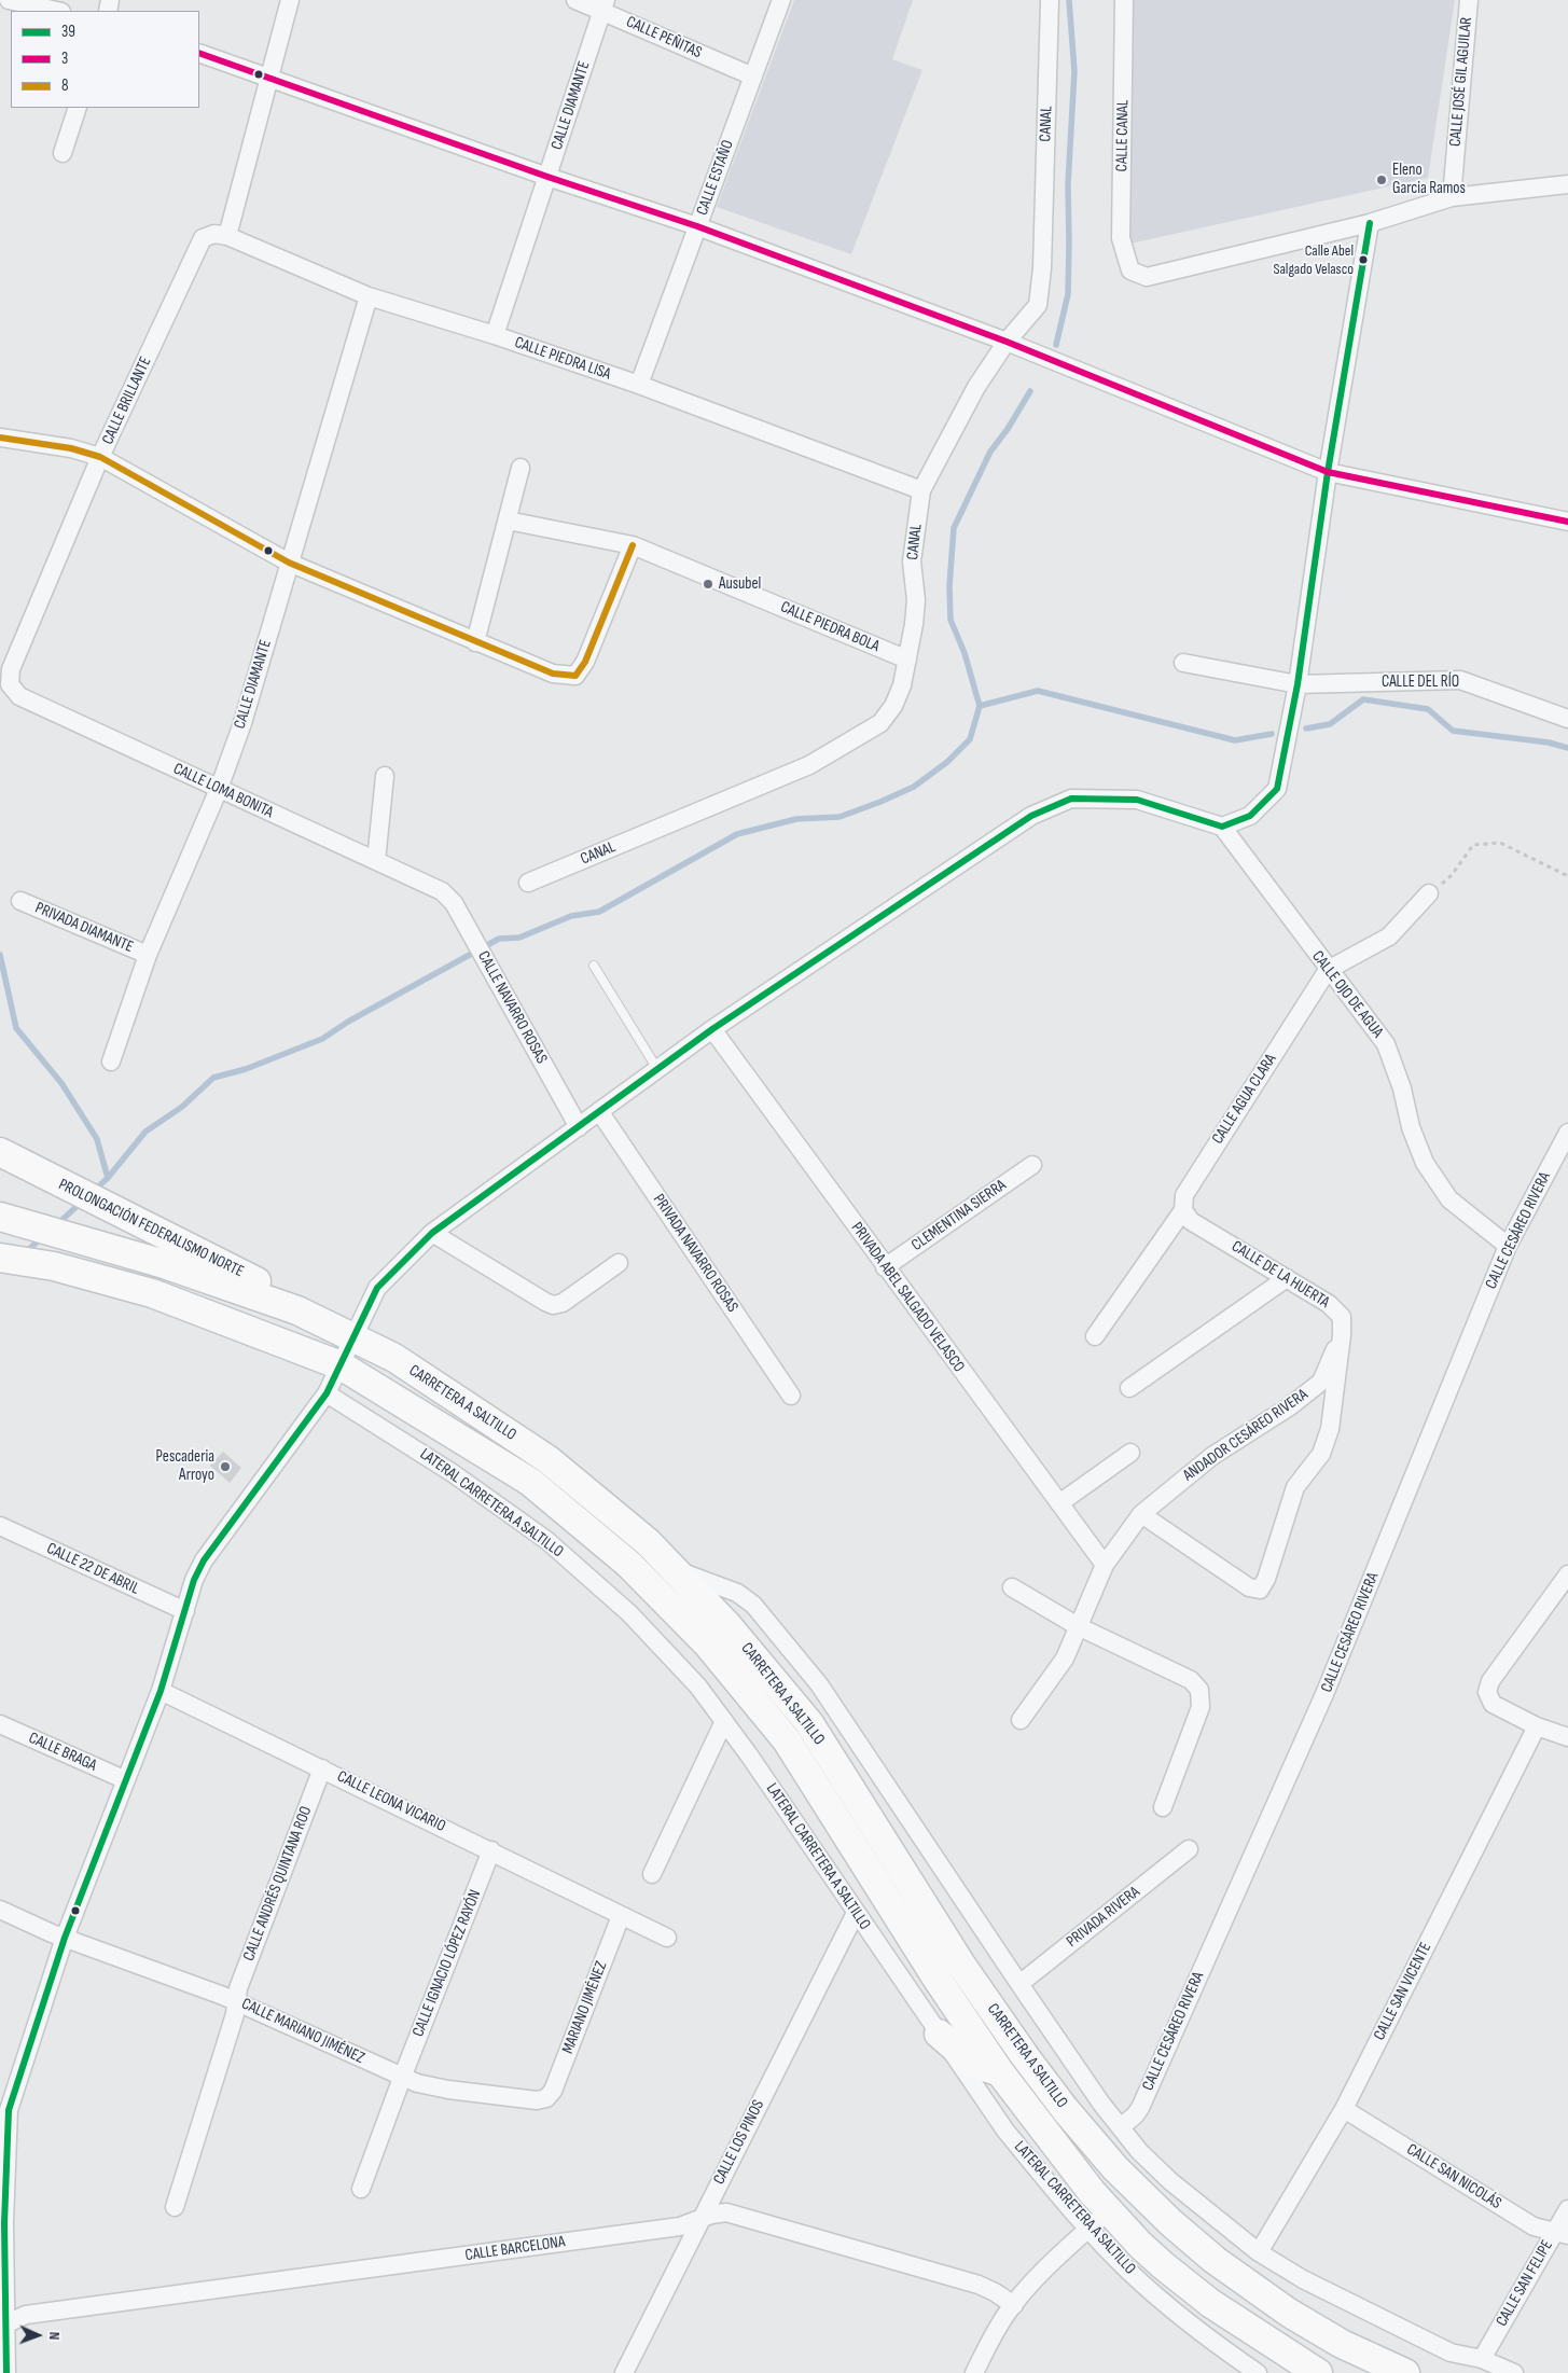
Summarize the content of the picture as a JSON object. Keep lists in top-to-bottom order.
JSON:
{
  "streets": {
    "main road": ["PROLONGACIÓN FEDERALISMO NORTE", "CARRETERA A SALTILLO"],
    "street": [
      "CALLE PEÑITAS",
      "CALLE JOSÉ GIL AGUILAR",
      "CALLE DIAMANTE",
      "CANAL",
      "CALLE CANAL",
      "CALLE ESTAÑO",
      "CALLE PIEDRA LISA",
      "CALLE BRILLANTE",
      "CALLE PIEDRA BOLA",
      "CALLE DEL RÍO",
      "CALLE LOMA BONITA",
      "PRIVADA DIAMANTE",
      "CALLE OJO DE AGUA",
      "CALLE NAVARRO ROSAS",
      "CALLE AGUA CLARA",
      "CLEMENTINA SIERRA",
      "CALLE CESÁREO RIVERA",
      "PRIVADA NAVARRO ROSAS",
      "CALLE DE LA HUERTA",
      "PRIVADA ABEL SALGADO VELASCO",
      "ANDADOR CESÁREO RIVERA",
      "LATERAL CARRETERA A SALTILLO",
      "CALLE 22 DE ABRIL",
      "CALLE BRAGA",
      "CALLE LEONA VICARIO",
      "CALLE ANDRÉS QUINTANA ROO",
      "PRIVADA RIVERA",
      "CALLE IGNACIO LÓPEZ RAYÓN",
      "CALLE SAN VICENTE",
      "MARIANO JIMÉNEZ",
      "CALLE MARIANO JIMÉNEZ",
      "CALLE LOS PINOS",
      "CALLE SAN NICOLÁS",
      "CALLE BARCELONA",
      "CALLE SAN FELIPE"
    ]
  },
  "crossings": [
    ["CALLE PEÑITAS", "CALLE DIAMANTE"],
    ["CALLE PEÑITAS", "CALLE ESTAÑO"],
    ["CALLE DIAMANTE", "CALLE PIEDRA LISA"],
    ["CALLE DIAMANTE", "CALLE LOMA BONITA"],
    ["CALLE DIAMANTE", "PRIVADA DIAMANTE"],
    ["CANAL", "CALLE PIEDRA LISA"],
    ["CANAL", "CALLE PIEDRA BOLA"],
    ["CALLE ESTAÑO", "CALLE PIEDRA LISA"],
    ["CALLE PIEDRA LISA", "CALLE BRILLANTE"],
    ["CALLE BRILLANTE", "CALLE LOMA BONITA"],
    ["CALLE LOMA BONITA", "CALLE NAVARRO ROSAS"],
    ["CALLE OJO DE AGUA", "CALLE AGUA CLARA"],
    ["CALLE OJO DE AGUA", "CALLE CESÁREO RIVERA"],
    ["CALLE AGUA CLARA", "CALLE DE LA HUERTA"],
    ["CLEMENTINA SIERRA", "PRIVADA ABEL SALGADO VELASCO"],
    ["PROLONGACIÓN FEDERALISMO NORTE", "CARRETERA A SALTILLO"],
    ["CALLE DE LA HUERTA", "ANDADOR CESÁREO RIVERA"],
    ["PRIVADA ABEL SALGADO VELASCO", "ANDADOR CESÁREO RIVERA"],
    ["LATERAL CARRETERA A SALTILLO", "CALLE LOS PINOS"],
    ["CALLE LEONA VICARIO", "CALLE ANDRÉS QUINTANA ROO"],
    ["CALLE LEONA VICARIO", "CALLE IGNACIO LÓPEZ RAYÓN"],
    ["CALLE LEONA VICARIO", "MARIANO JIMÉNEZ"],
    ["CALLE ANDRÉS QUINTANA ROO", "CALLE MARIANO JIMÉNEZ"],
    ["CALLE IGNACIO LÓPEZ RAYÓN", "CALLE MARIANO JIMÉNEZ"],
    ["CALLE SAN VICENTE", "CALLE SAN NICOLÁS"],
    ["MARIANO JIMÉNEZ", "CALLE MARIANO JIMÉNEZ"],
    ["CALLE LOS PINOS", "CALLE BARCELONA"],
    ["CALLE SAN NICOLÁS", "CALLE SAN FELIPE"]
  ],
  "places": [
    "Eleno Garcia Ramos",
    "Calle Abel Salgado Velasco",
    "Ausubel",
    "Pescaderia Arroyo"
  ],
  "lines": ["transit line 3", "transit line 39", "transit line 8"],
  "legend": ["39", "3", "8"],
  "north": "right"
}
